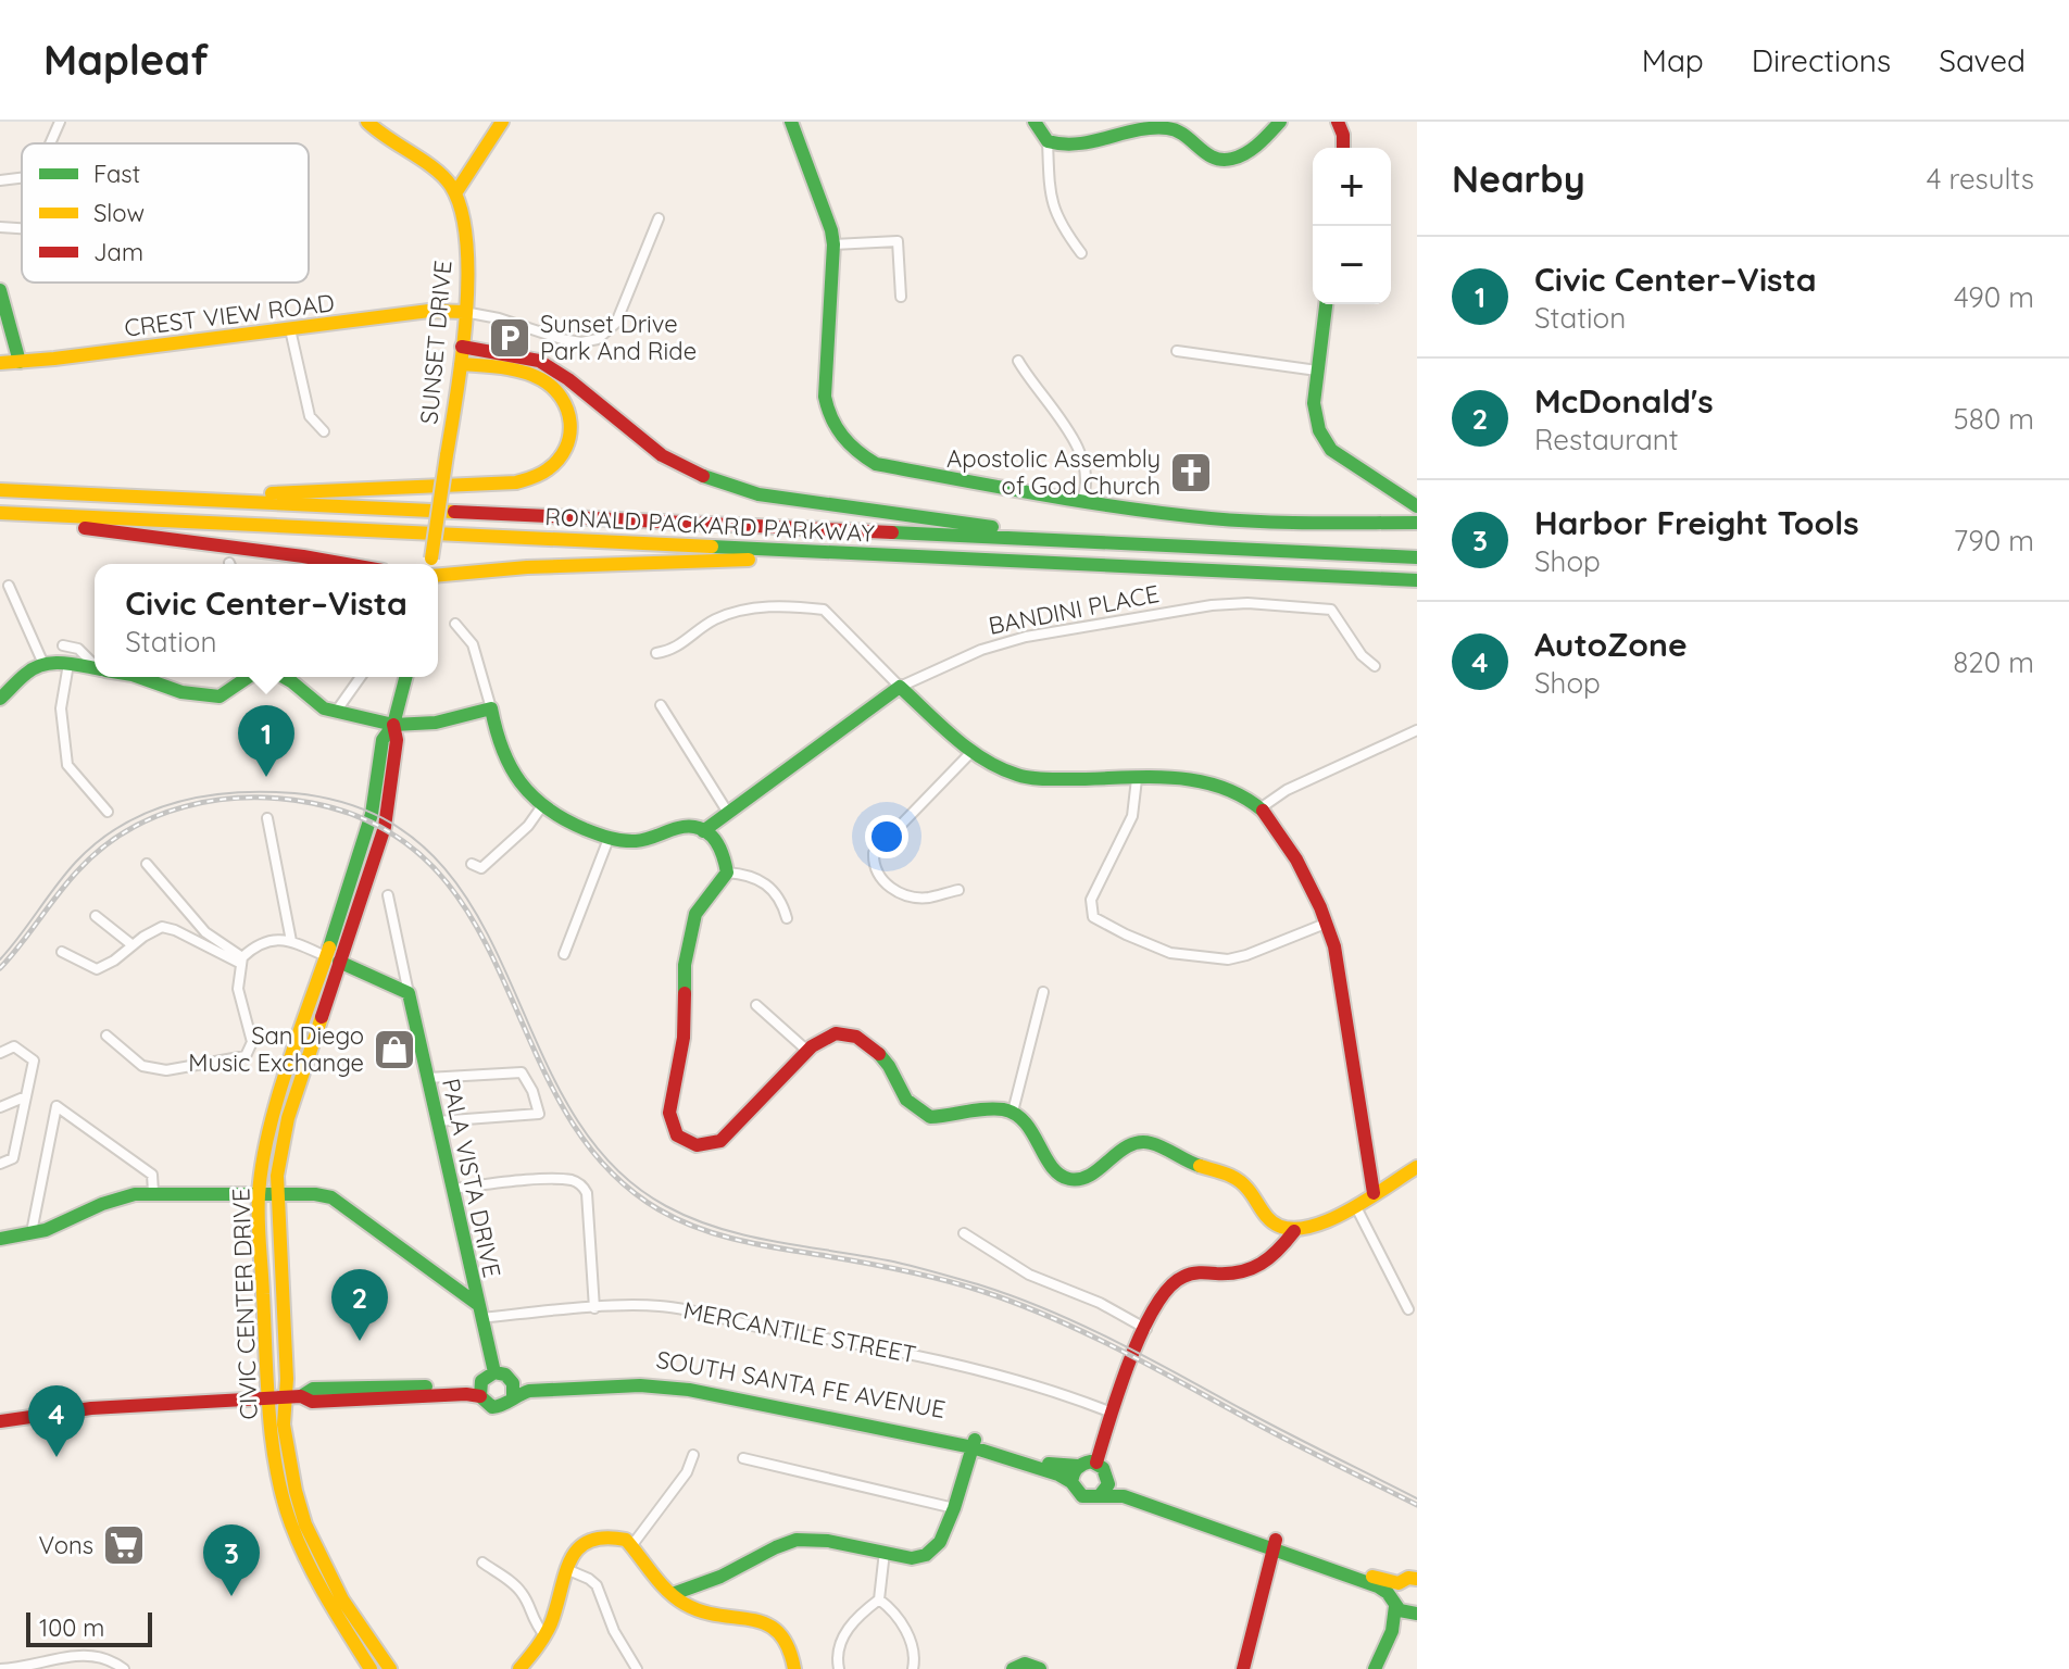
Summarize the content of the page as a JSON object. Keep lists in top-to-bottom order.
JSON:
{
  "streets": {
    "main road": [
      "CREST VIEW ROAD",
      "SUNSET DRIVE",
      "RONALD PACKARD PARKWAY",
      "BANDINI PLACE",
      "PALA VISTA DRIVE",
      "CIVIC CENTER DRIVE",
      "SOUTH SANTA FE AVENUE"
    ],
    "street": ["MERCANTILE STREET"]
  },
  "crossings": [
    ["CREST VIEW ROAD", "SUNSET DRIVE"],
    ["PALA VISTA DRIVE", "MERCANTILE STREET"],
    ["PALA VISTA DRIVE", "SOUTH SANTA FE AVENUE"],
    ["CIVIC CENTER DRIVE", "SOUTH SANTA FE AVENUE"]
  ],
  "places": {
    "parking": ["Sunset Drive Park And Ride"],
    "church": ["Apostolic Assembly of God Church"],
    "shop": ["San Diego Music Exchange"],
    "supermarket": ["Vons"]
  },
  "legend": ["Fast", "Slow", "Jam"],
  "scale_bar": "100 m",
  "page": {
    "header": "Mapleaf",
    "nav": ["Map", "Directions", "Saved"],
    "heading": ["Nearby", "4 results"],
    "map_buttons": ["+", "−"],
    "list": [
      {
        "mark": "1",
        "name": "Civic Center–Vista",
        "note": "Station",
        "value": "490 m"
      },
      {
        "mark": "2",
        "name": "McDonald's",
        "note": "Restaurant",
        "value": "580 m"
      },
      {
        "mark": "3",
        "name": "Harbor Freight Tools",
        "note": "Shop",
        "value": "790 m"
      },
      {
        "mark": "4",
        "name": "AutoZone",
        "note": "Shop",
        "value": "820 m"
      }
    ],
    "popup": ["Civic Center–Vista", "Station"],
    "pins": [
      "1",
      "2",
      "4",
      "3"
    ],
    "scale": "100 m"
  }
}
